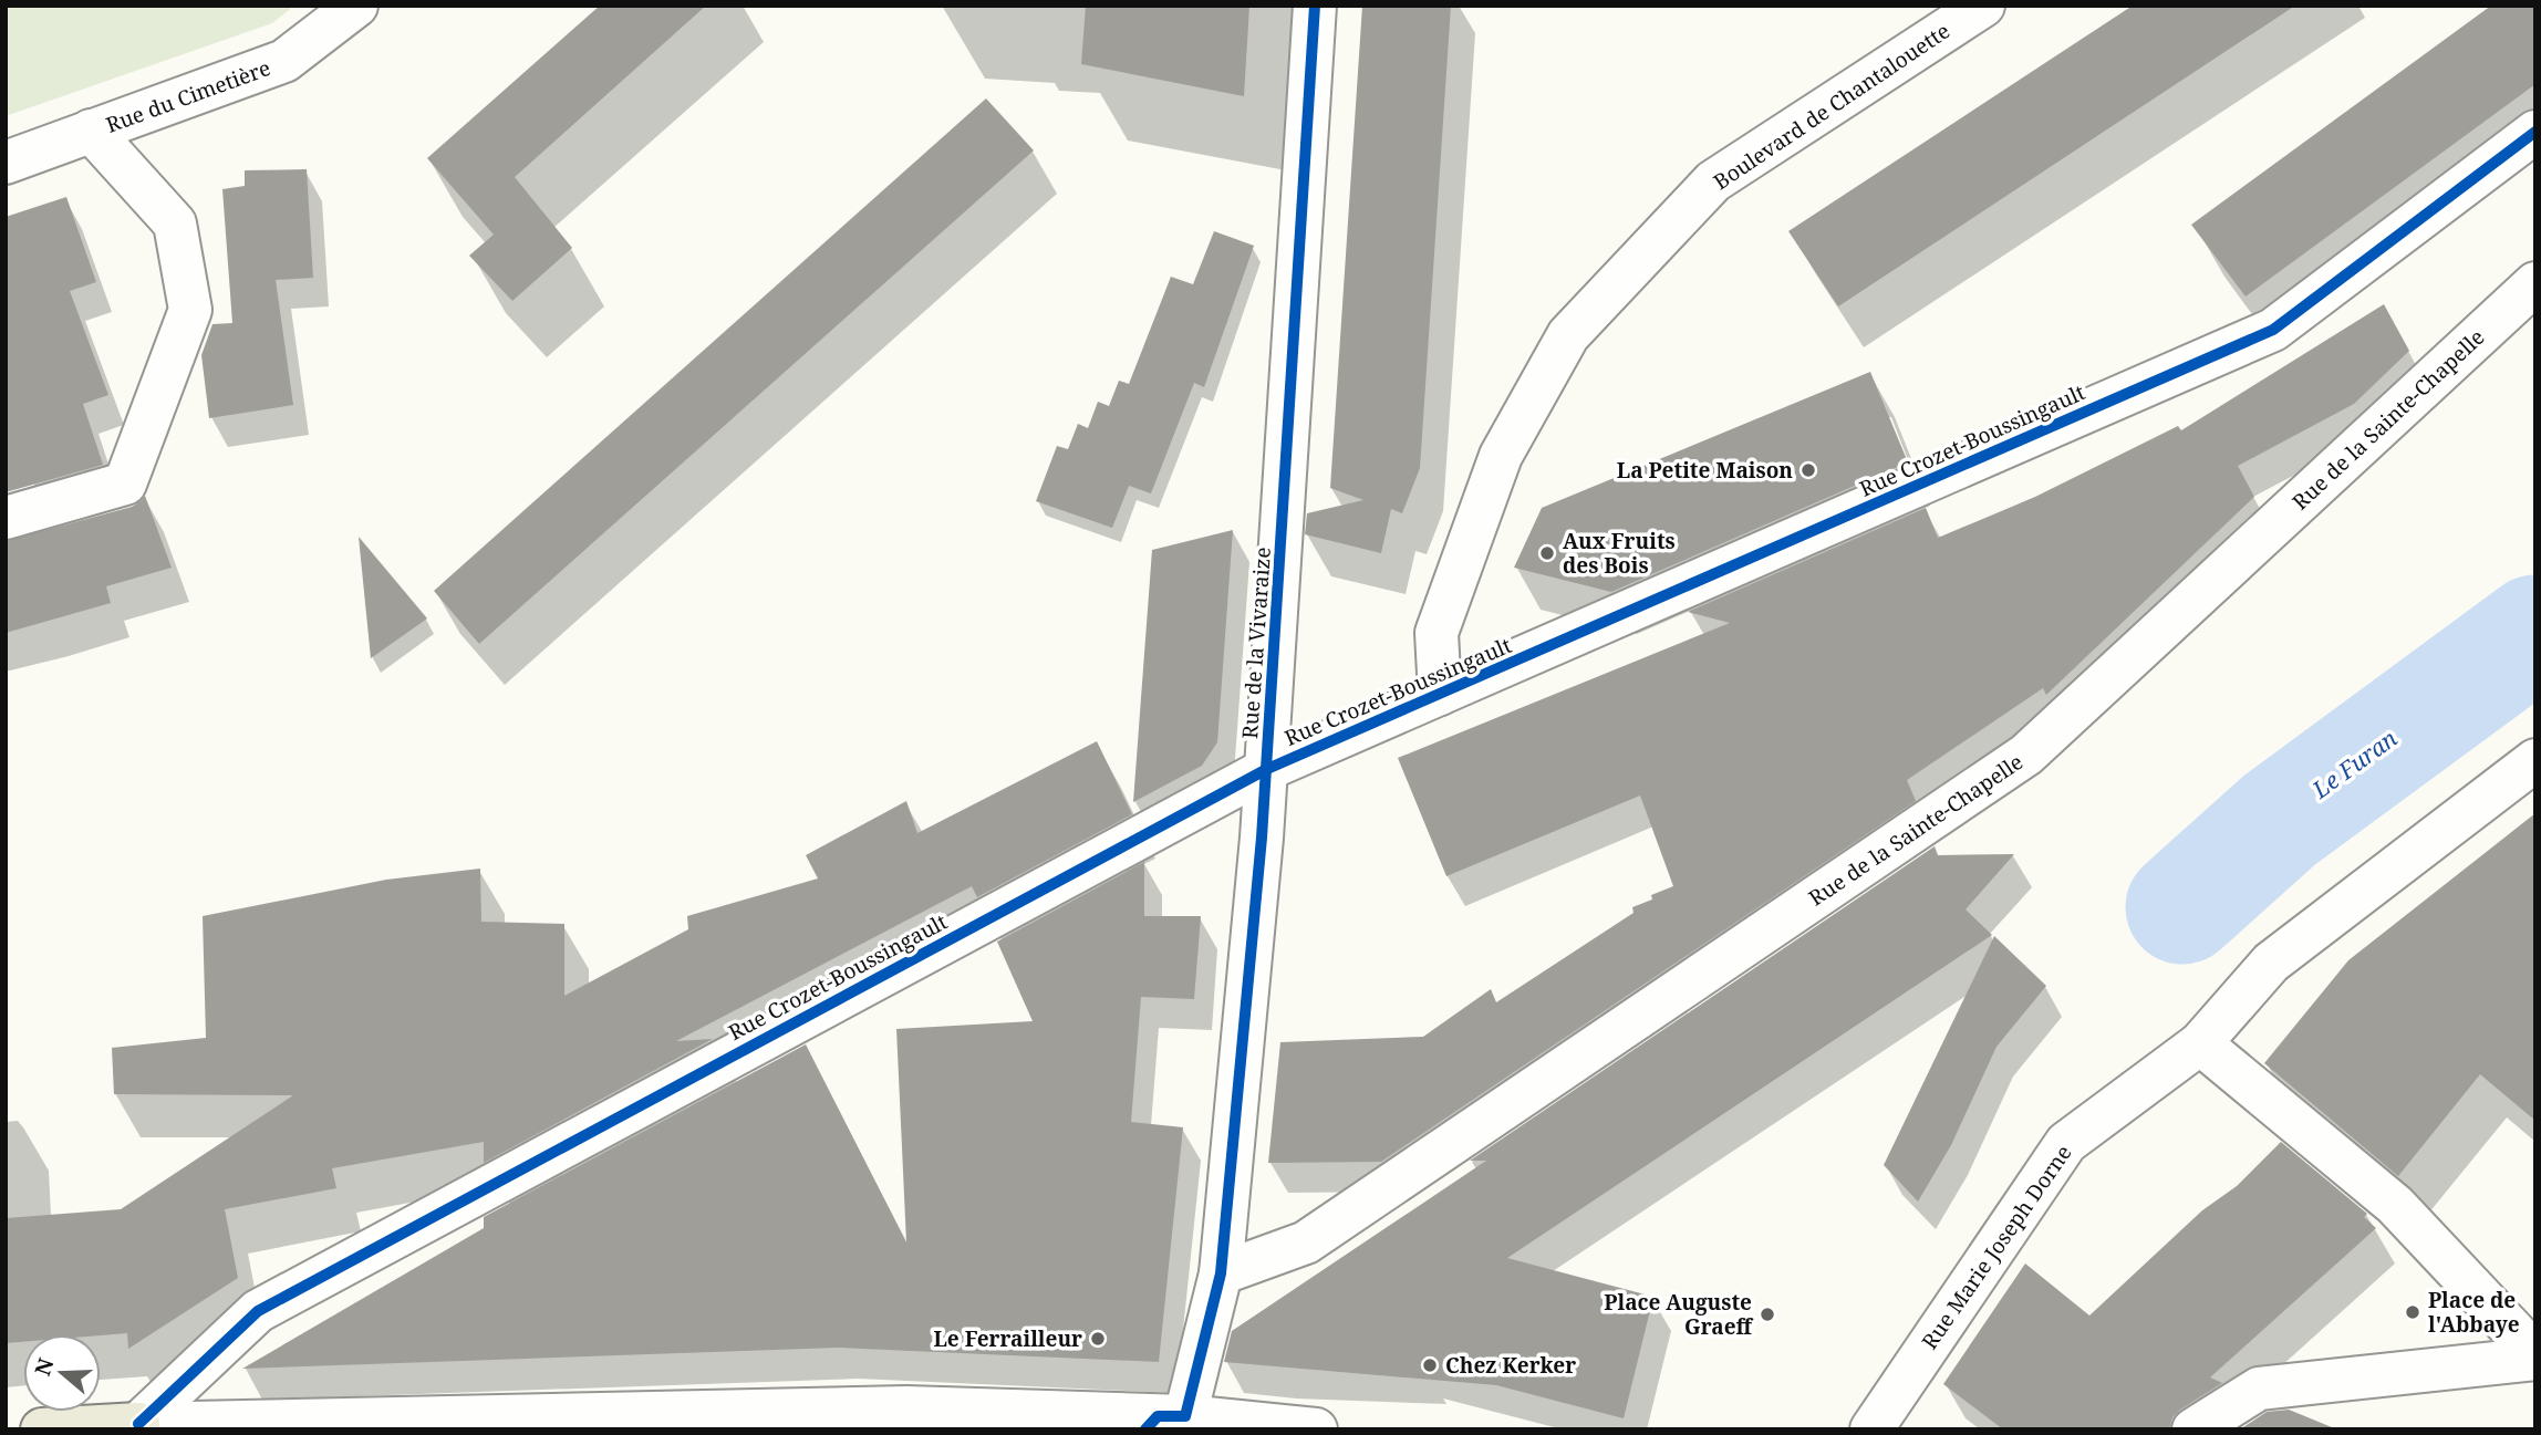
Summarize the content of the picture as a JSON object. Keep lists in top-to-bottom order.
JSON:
{
  "streets": {
    "street": [
      "Rue du Cimetière",
      "Boulevard de Chantalouette",
      "Rue de la Sainte-Chapelle",
      "Rue Crozet-Boussingault",
      "Rue de la Vivaraize",
      "Rue Marie Joseph Dorne"
    ]
  },
  "crossings": [
    ["Boulevard de Chantalouette", "Rue Crozet-Boussingault"],
    ["Rue de la Sainte-Chapelle", "Rue de la Vivaraize"],
    ["Rue Crozet-Boussingault", "Rue de la Vivaraize"]
  ],
  "water": ["Le Furan"],
  "places": [
    "La Petite Maison",
    "Aux Fruits des Bois",
    "Place de l'Abbaye",
    "Place Auguste Graeff",
    "Le Ferrailleur",
    "Chez Kerker"
  ],
  "north": "left"
}
